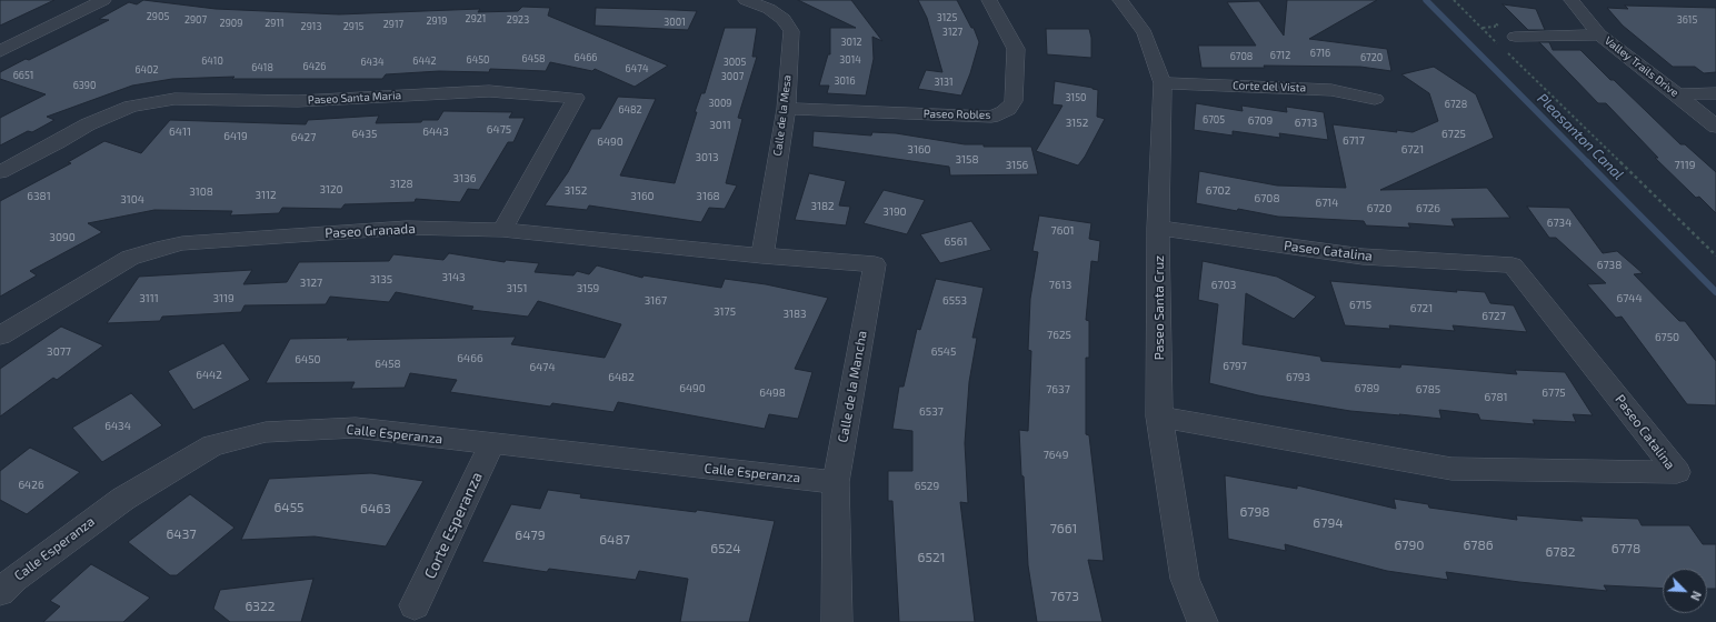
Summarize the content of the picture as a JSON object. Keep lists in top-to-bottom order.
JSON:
{
  "streets": {
    "street": [
      "Valley Trails Drive",
      "Corte del Vista",
      "Paseo Santa Maria",
      "Paseo Robles",
      "Calle de la Mesa",
      "Paseo Granada",
      "Paseo Catalina",
      "Paseo Santa Cruz",
      "Calle de la Mancha",
      "Calle Esperanza",
      "Corte Esperanza"
    ]
  },
  "crossings": [
    ["Corte del Vista", "Paseo Santa Cruz"],
    ["Paseo Santa Maria", "Paseo Granada"],
    ["Paseo Robles", "Calle de la Mesa"],
    ["Calle de la Mesa", "Paseo Granada"],
    ["Calle de la Mesa", "Calle de la Mancha"],
    ["Paseo Granada", "Calle de la Mancha"],
    ["Paseo Catalina", "Paseo Santa Cruz"],
    ["Calle de la Mancha", "Calle Esperanza"],
    ["Calle Esperanza", "Corte Esperanza"]
  ],
  "water": ["Pleasanton Canal"],
  "house_numbers": [
    "2905",
    "3125",
    "2921",
    "2907",
    "2923",
    "3615",
    "2919",
    "3001",
    "2909",
    "2911",
    "2917",
    "2913",
    "2915",
    "3127",
    "3012",
    "6716",
    "6712",
    "6708",
    "6466",
    "6720",
    "6458",
    "6450",
    "3014",
    "6410",
    "6442",
    "6434",
    "3005",
    "6426",
    "6418",
    "6474",
    "6402",
    "6651",
    "3007",
    "3016",
    "3131",
    "6390",
    "3150",
    "3009",
    "6728",
    "6482",
    "6705",
    "6709",
    "3152",
    "6713",
    "3011",
    "6475",
    "6411",
    "6443",
    "6435",
    "6725",
    "6419",
    "6427",
    "6717",
    "6490",
    "3160",
    "6721",
    "3013",
    "3158",
    "3156",
    "7119",
    "3136",
    "3128",
    "3120",
    "3152",
    "6702",
    "3108",
    "3112",
    "6381",
    "3160",
    "3168",
    "6708",
    "3104",
    "6714",
    "3182",
    "6720",
    "6726",
    "3190",
    "6734",
    "7601",
    "3090",
    "6561",
    "6738",
    "3143",
    "3135",
    "3127",
    "7613",
    "6703",
    "3151",
    "3159",
    "3111",
    "3119",
    "6744",
    "3167",
    "6553",
    "6715",
    "6721",
    "3175",
    "3183",
    "6727",
    "7625",
    "6750",
    "3077",
    "6545",
    "6466",
    "6450",
    "6458",
    "6797",
    "6474",
    "6442",
    "6482",
    "6793",
    "6490",
    "6789",
    "7637",
    "6785",
    "6498",
    "6775",
    "6781",
    "6537",
    "6434",
    "7649",
    "6426",
    "6529",
    "6455",
    "6463",
    "6798",
    "6794",
    "7661",
    "6437",
    "6479",
    "6487",
    "6790",
    "6786",
    "6524",
    "6778",
    "6782",
    "6521",
    "7673",
    "6322"
  ],
  "north": "bottom right"
}
